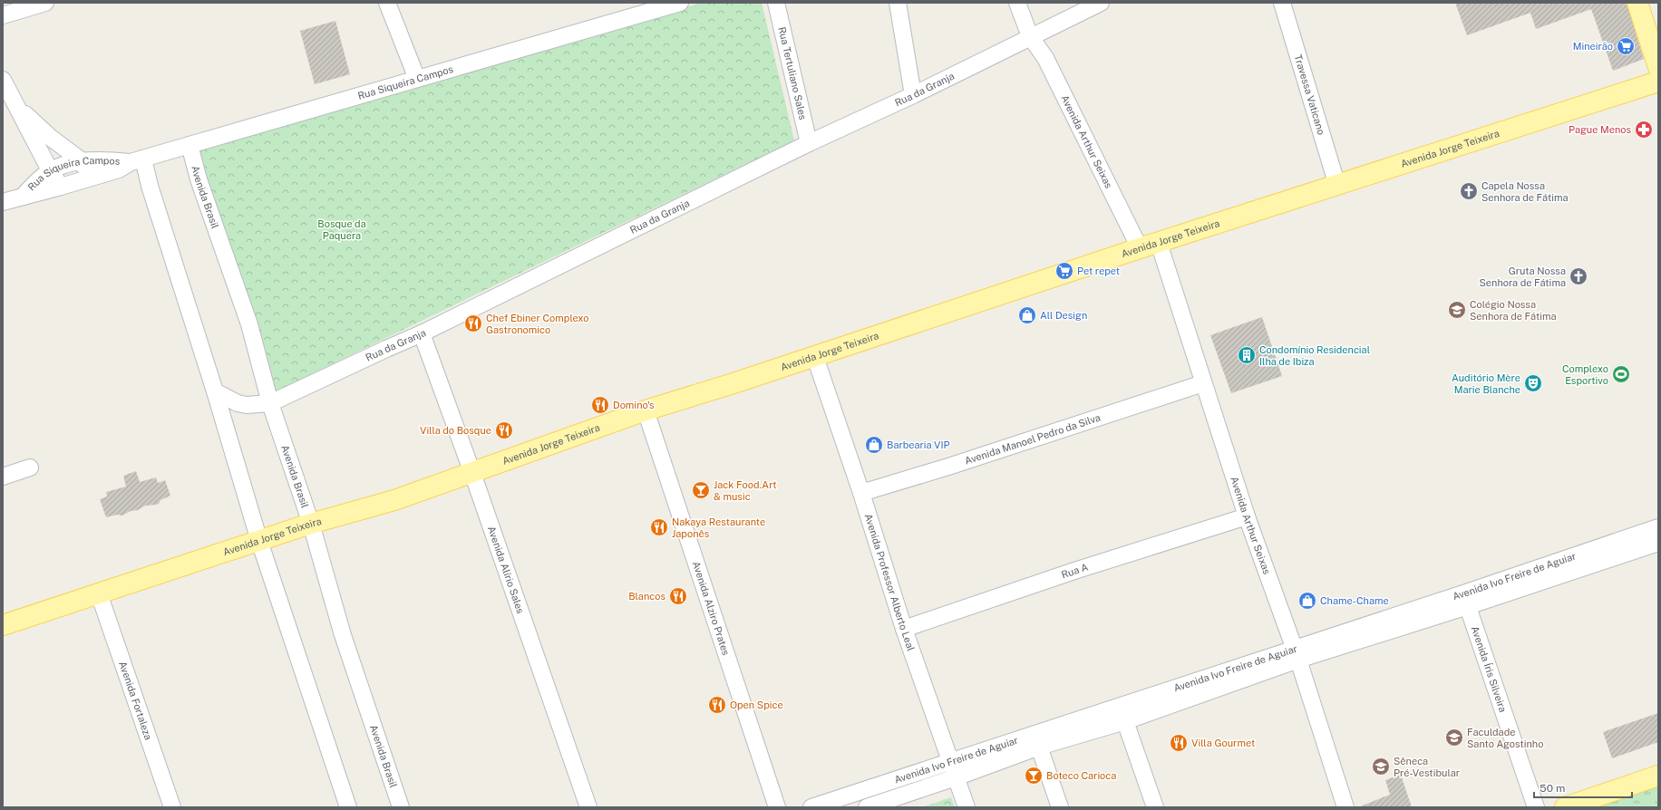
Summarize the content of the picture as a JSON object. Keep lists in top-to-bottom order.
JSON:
{
  "streets": {
    "main road": ["Avenida Jorge Teixeira"],
    "street": [
      "Rua Tertuliano Sales",
      "Rua Siqueira Campos",
      "Rua da Granja",
      "Travessa Vaticano",
      "Avenida Arthur Seixas",
      "Avenida Brasil",
      "Avenida Manoel Pedro da Silva",
      "Avenida Alírio Sales",
      "Rua A",
      "Avenida Ivo Freire de Aguiar",
      "Avenida Professor Alberto Leal",
      "Avenida Alziro Prates",
      "Avenida Íris Silveira",
      "Avenida Fortaleza"
    ]
  },
  "crossings": [
    ["Rua Tertuliano Sales", "Rua da Granja"],
    ["Rua Siqueira Campos", "Avenida Brasil"],
    ["Rua da Granja", "Avenida Arthur Seixas"],
    ["Rua da Granja", "Avenida Brasil"],
    ["Rua da Granja", "Avenida Alírio Sales"],
    ["Travessa Vaticano", "Avenida Jorge Teixeira"],
    ["Avenida Arthur Seixas", "Avenida Jorge Teixeira"],
    ["Avenida Arthur Seixas", "Avenida Manoel Pedro da Silva"],
    ["Avenida Arthur Seixas", "Rua A"],
    ["Avenida Arthur Seixas", "Avenida Ivo Freire de Aguiar"],
    ["Avenida Jorge Teixeira", "Avenida Brasil"],
    ["Avenida Jorge Teixeira", "Avenida Alírio Sales"],
    ["Avenida Jorge Teixeira", "Avenida Professor Alberto Leal"],
    ["Avenida Jorge Teixeira", "Avenida Alziro Prates"],
    ["Avenida Jorge Teixeira", "Avenida Fortaleza"],
    ["Avenida Manoel Pedro da Silva", "Avenida Professor Alberto Leal"],
    ["Rua A", "Avenida Professor Alberto Leal"],
    ["Avenida Ivo Freire de Aguiar", "Avenida Professor Alberto Leal"],
    ["Avenida Ivo Freire de Aguiar", "Avenida Íris Silveira"]
  ],
  "parks": ["Bosque da Paquera"],
  "places": {
    "supermarket": ["Mineirão", "Pet repet"],
    "pharmacy": ["Pague Menos"],
    "church": ["Capela Nossa Senhora de Fátima", "Gruta Nossa Senhora de Fátima"],
    "school or university": ["Colégio Nossa Senhora de Fátima", "Faculdade Santo Agostinho", "Sêneca Pré-Vestibular"],
    "shop": ["All Design", "Barbearia VIP", "Chame-Chame"],
    "restaurant": [
      "Chef Ebiner Complexo Gastronomico",
      "Domino's",
      "Villa do Bosque",
      "Nakaya Restaurante Japonês",
      "Blancos",
      "Open Spice",
      "Villa Gourmet"
    ],
    "building": ["Condomínio Residencial Ilha de Ibiza"],
    "sports": ["Complexo Esportivo"],
    "theatre": ["Auditório Mère Marie Blanche"],
    "bar": ["Jack Food.Art & music", "Boteco Carioca"]
  },
  "scale_bar": "50 m"
}
